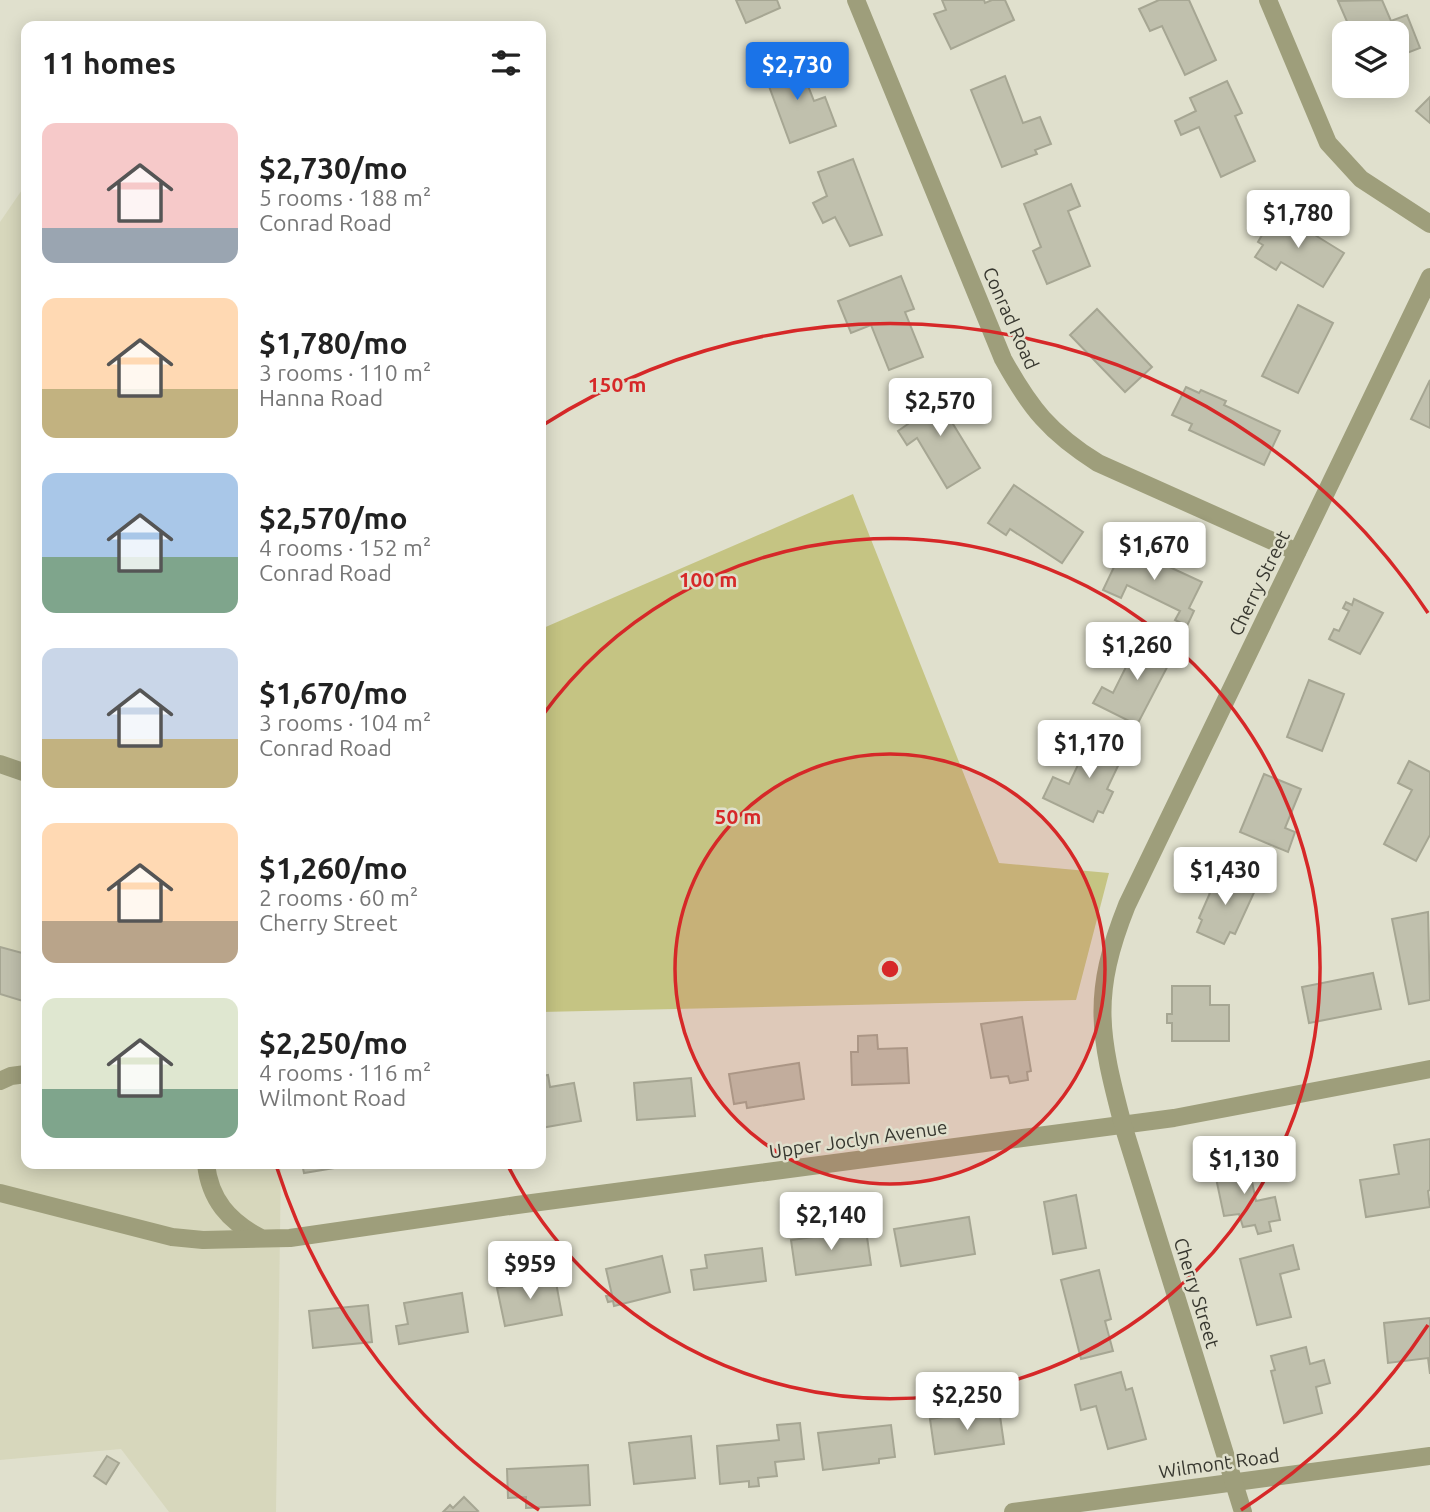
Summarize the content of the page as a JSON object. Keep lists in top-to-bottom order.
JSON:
{
  "streets": {
    "street": [
      "Conrad Road",
      "Cherry Street",
      "Upper Joclyn Avenue",
      "Wilmont Road"
    ]
  },
  "crossings": [
    ["Conrad Road", "Cherry Street"],
    ["Cherry Street", "Upper Joclyn Avenue"],
    ["Cherry Street", "Wilmont Road"]
  ],
  "page": {
    "heading": "11 homes",
    "price": [
      "$2,730",
      "$1,780",
      "$2,570",
      "$1,670",
      "$1,260",
      "$1,170",
      "$1,430",
      "$1,130",
      "$2,140",
      "$959",
      "$2,250"
    ],
    "list": [
      {
        "name": "$2,730/mo",
        "note": "5 rooms · 188 m² · Conrad Road"
      },
      {
        "name": "$1,780/mo",
        "note": "3 rooms · 110 m² · Hanna Road"
      },
      {
        "name": "$2,570/mo",
        "note": "4 rooms · 152 m² · Conrad Road"
      },
      {
        "name": "$1,670/mo",
        "note": "3 rooms · 104 m² · Conrad Road"
      },
      {
        "name": "$1,260/mo",
        "note": "2 rooms · 60 m² · Cherry Street"
      },
      {
        "name": "$2,250/mo",
        "note": "4 rooms · 116 m² · Wilmont Road"
      }
    ]
  },
  "rings": ["150 m", "100 m", "50 m"]
}
